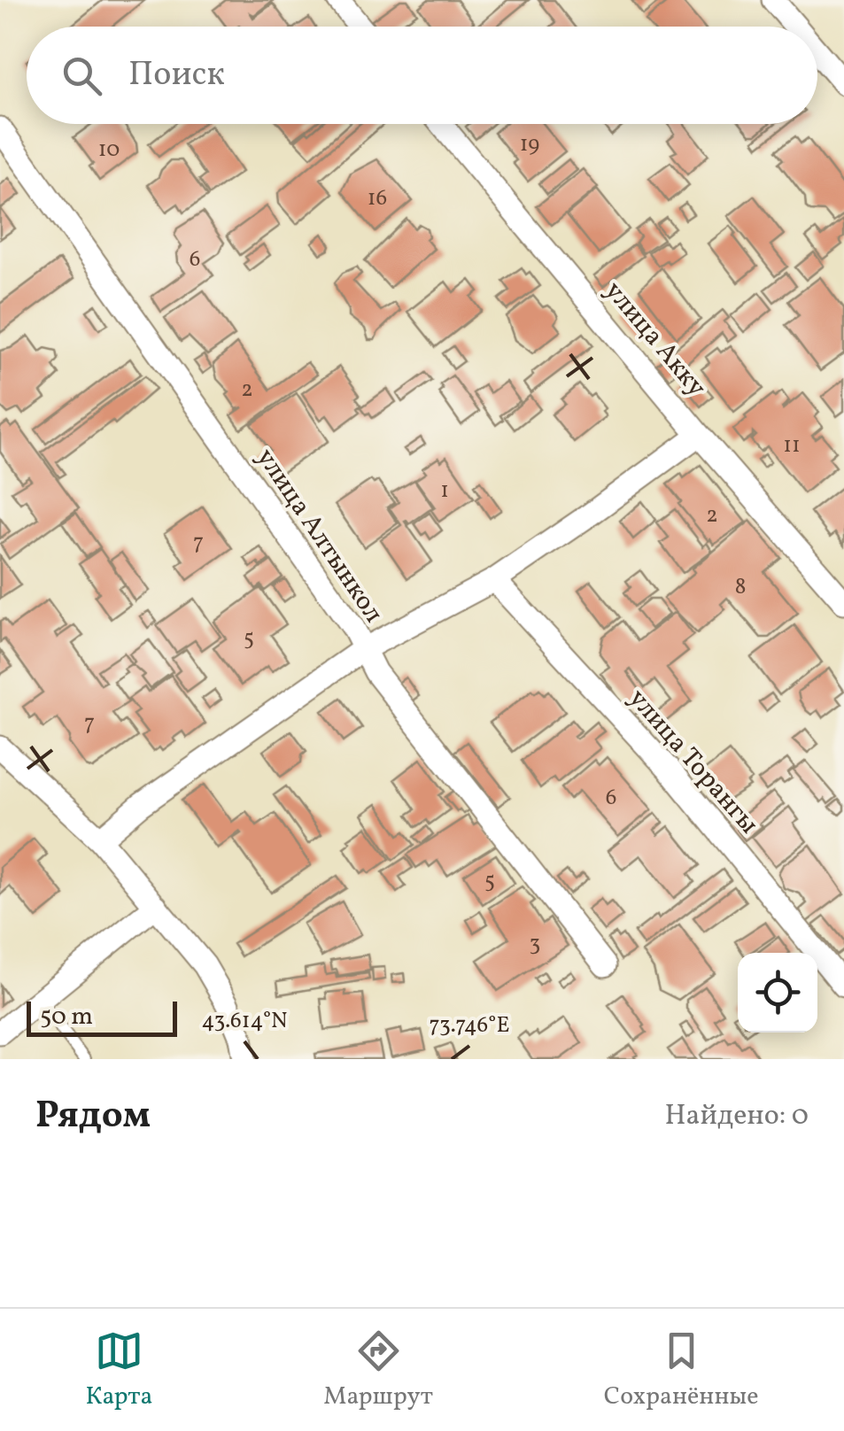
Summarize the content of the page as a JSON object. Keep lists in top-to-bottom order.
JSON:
{
  "streets": {
    "street": ["улица Акку", "улица Алтынкол", "улица Торангы"]
  },
  "house_numbers": [
    "19",
    "10",
    "16",
    "6",
    "2",
    "11",
    "1",
    "2",
    "7",
    "8",
    "5",
    "7",
    "6",
    "5",
    "3"
  ],
  "scale_bar": "50 m",
  "page": {
    "search": "Поиск",
    "scale": "50 m",
    "heading": ["Рядом", "Найдено: 0"],
    "nav": ["Карта", "Маршрут", "Сохранённые"]
  },
  "coordinates": ["43.614°N", "73.746°E"]
}
